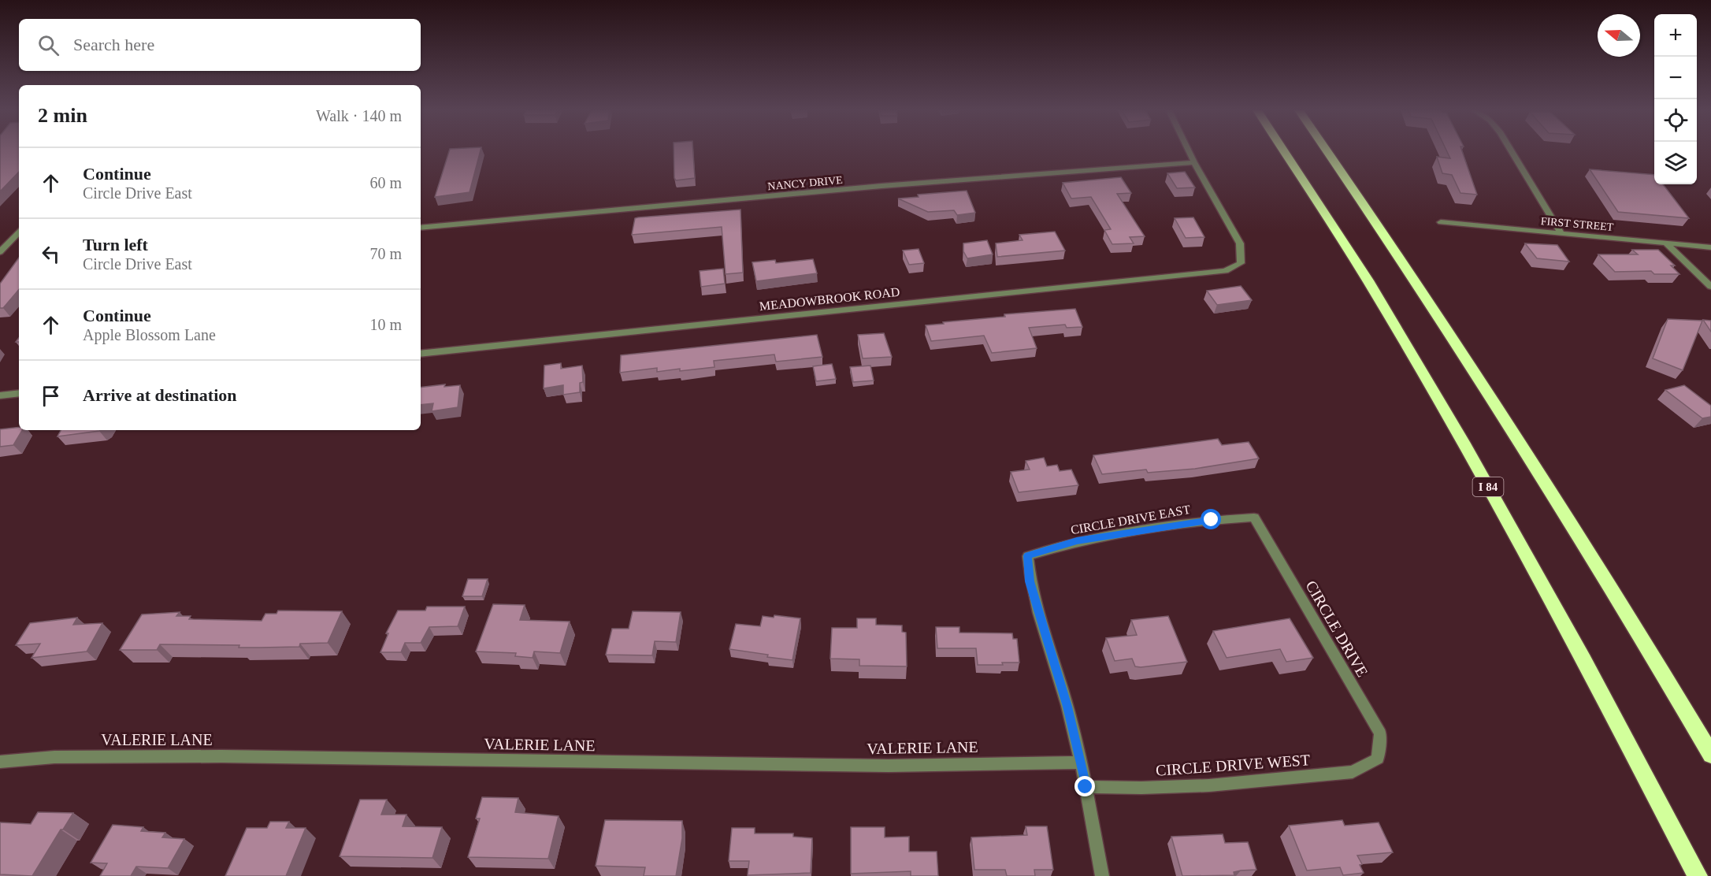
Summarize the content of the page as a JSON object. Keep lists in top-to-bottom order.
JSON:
{
  "streets": {
    "highway": ["I 84"],
    "street": [
      "NANCY DRIVE",
      "FIRST STREET",
      "MEADOWBROOK ROAD",
      "CIRCLE DRIVE EAST",
      "CIRCLE DRIVE",
      "VALERIE LANE",
      "CIRCLE DRIVE WEST"
    ]
  },
  "crossings": [
    ["NANCY DRIVE", "MEADOWBROOK ROAD"],
    ["CIRCLE DRIVE EAST", "CIRCLE DRIVE"],
    ["CIRCLE DRIVE EAST", "VALERIE LANE"],
    ["CIRCLE DRIVE", "CIRCLE DRIVE WEST"]
  ],
  "north": "left",
  "page": {
    "map_buttons": ["+", "−"],
    "search": "Search here",
    "heading": ["2 min", "Walk · 140 m"],
    "list": [
      ["Continue", "Circle Drive East", "60 m"],
      ["Turn left", "Circle Drive East", "70 m"],
      ["Continue", "Apple Blossom Lane", "10 m"],
      "Arrive at destination"
    ]
  }
}
